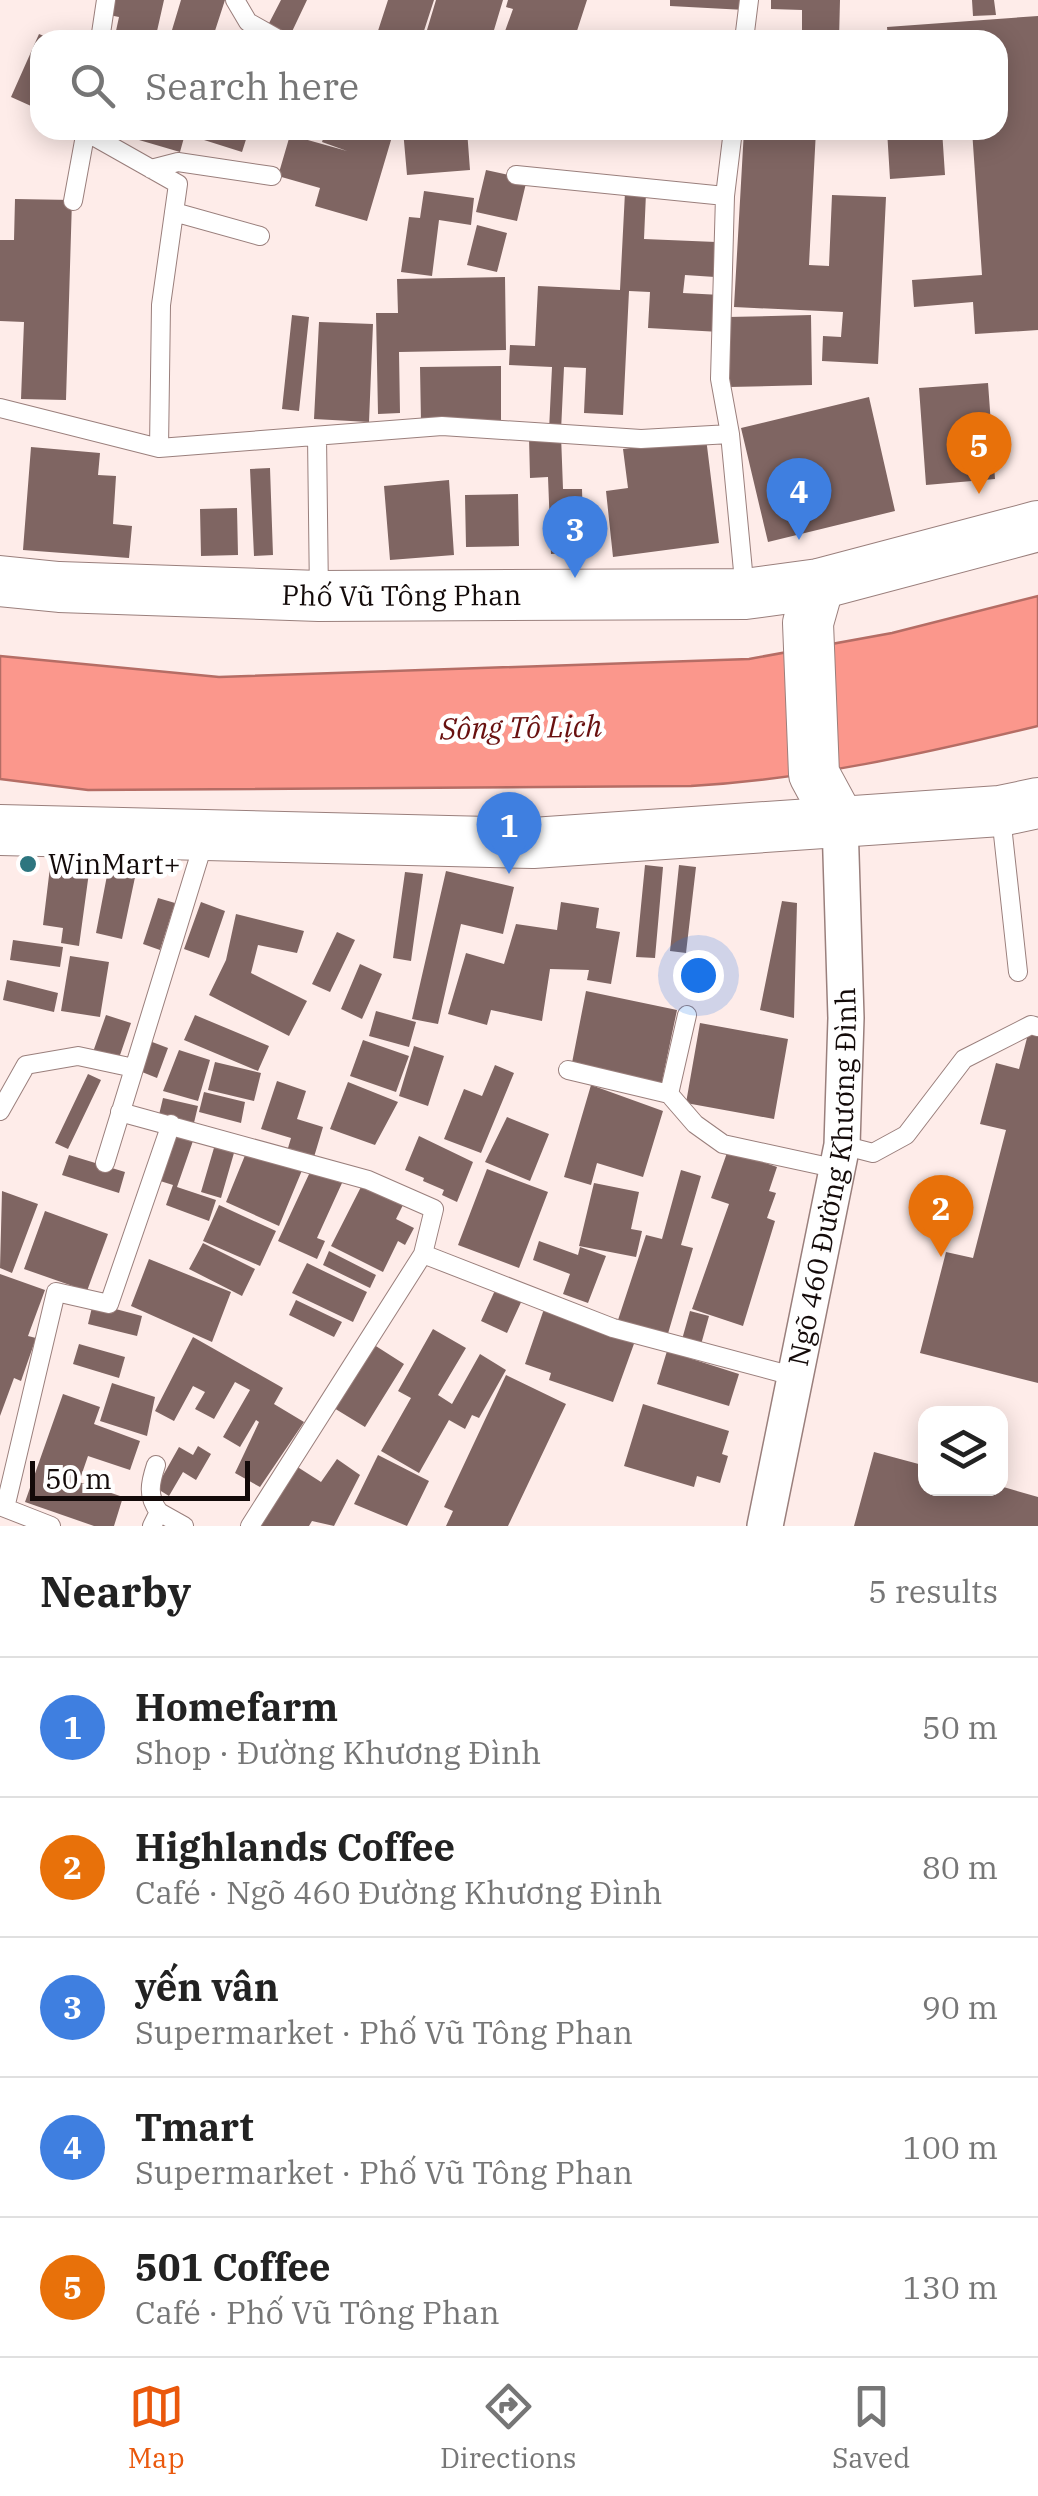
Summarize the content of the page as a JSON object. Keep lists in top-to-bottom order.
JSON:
{
  "streets": {
    "main road": ["Phố Vũ Tông Phan"],
    "street": ["Ngõ 460 Đường Khương Đình"]
  },
  "water": ["Sông Tô Lịch"],
  "places": ["WinMart+"],
  "scale_bar": "50 m",
  "page": {
    "search": "Search here",
    "pins": [
      "5",
      "4",
      "3",
      "1",
      "2"
    ],
    "scale": "50 m",
    "heading": ["Nearby", "5 results"],
    "list": [
      {
        "mark": "1",
        "name": "Homefarm",
        "note": "Shop · Đường Khương Đình",
        "value": "50 m"
      },
      {
        "mark": "2",
        "name": "Highlands Coffee",
        "note": "Café · Ngõ 460 Đường Khương Đình",
        "value": "80 m"
      },
      {
        "mark": "3",
        "name": "yến vân",
        "note": "Supermarket · Phố Vũ Tông Phan",
        "value": "90 m"
      },
      {
        "mark": "4",
        "name": "Tmart",
        "note": "Supermarket · Phố Vũ Tông Phan",
        "value": "100 m"
      },
      {
        "mark": "5",
        "name": "501 Coffee",
        "note": "Café · Phố Vũ Tông Phan",
        "value": "130 m"
      }
    ],
    "nav": ["Map", "Directions", "Saved"]
  }
}
